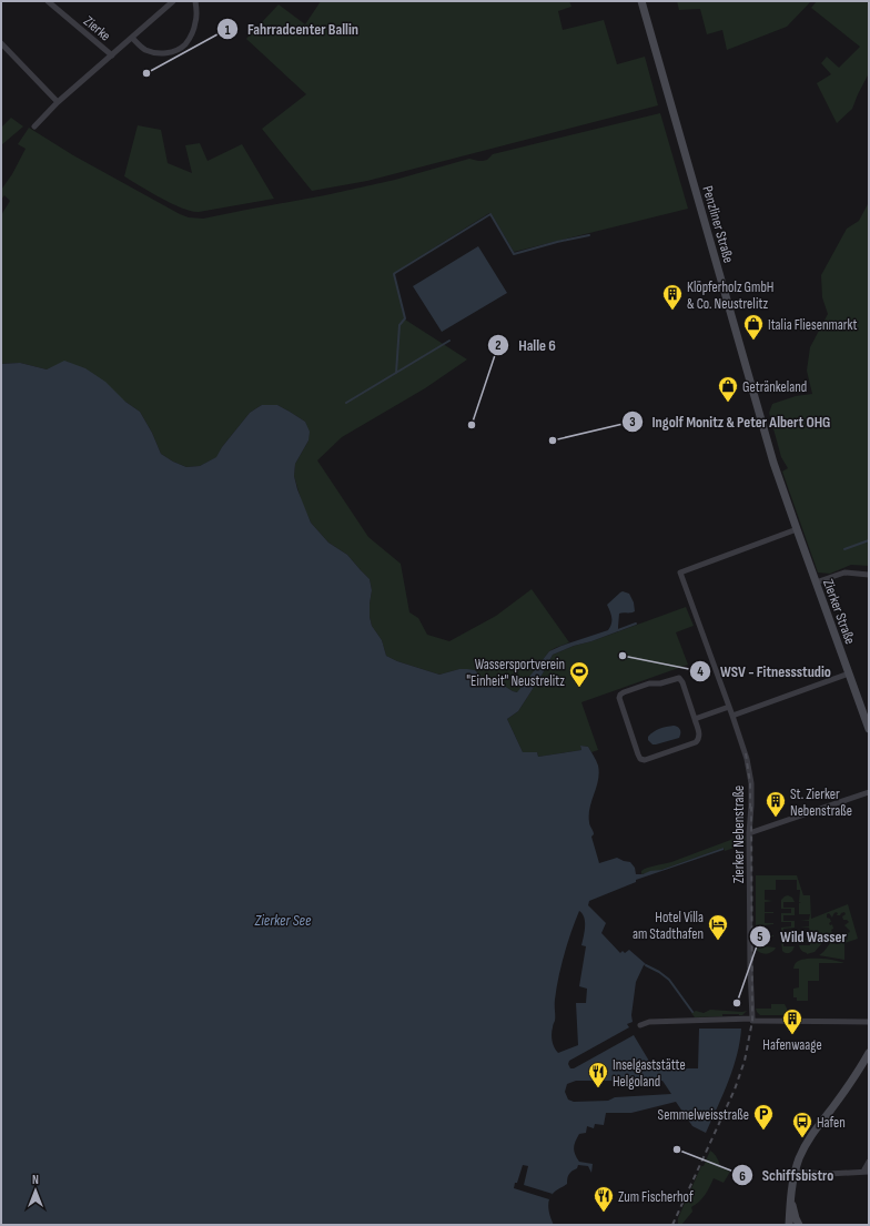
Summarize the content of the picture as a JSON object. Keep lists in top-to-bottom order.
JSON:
{
  "streets": {
    "main road": ["Penzliner Straße", "Zierker Straße"],
    "street": ["Zierke", "Zierker Nebenstraße"]
  },
  "crossings": [
    ["Penzliner Straße", "Zierker Straße"],
    ["Penzliner Straße", "Zierker Nebenstraße"],
    ["Zierker Straße", "Zierker Nebenstraße"]
  ],
  "water": ["Zierker See"],
  "places": {
    "other": [
      "Fahrradcenter Ballin",
      "Halle 6",
      "Ingolf Monitz & Peter Albert OHG",
      "WSV - Fitnessstudio",
      "Wild Wasser",
      "Schiffsbistro"
    ],
    "building": ["Klöpferholz GmbH & Co. Neustrelitz", "St. Zierker Nebenstraße", "Hafenwaage"],
    "shop": ["Italia Fliesenmarkt", "Getränkeland"],
    "sports": ["Wassersportverein \"Einheit\" Neustrelitz"],
    "hotel": ["Hotel Villa am Stadthafen"],
    "restaurant": ["Inselgaststätte Helgoland", "Zum Fischerhof"],
    "parking": ["Semmelweisstraße"],
    "bus stop": ["Hafen"]
  },
  "north": "top"
}
